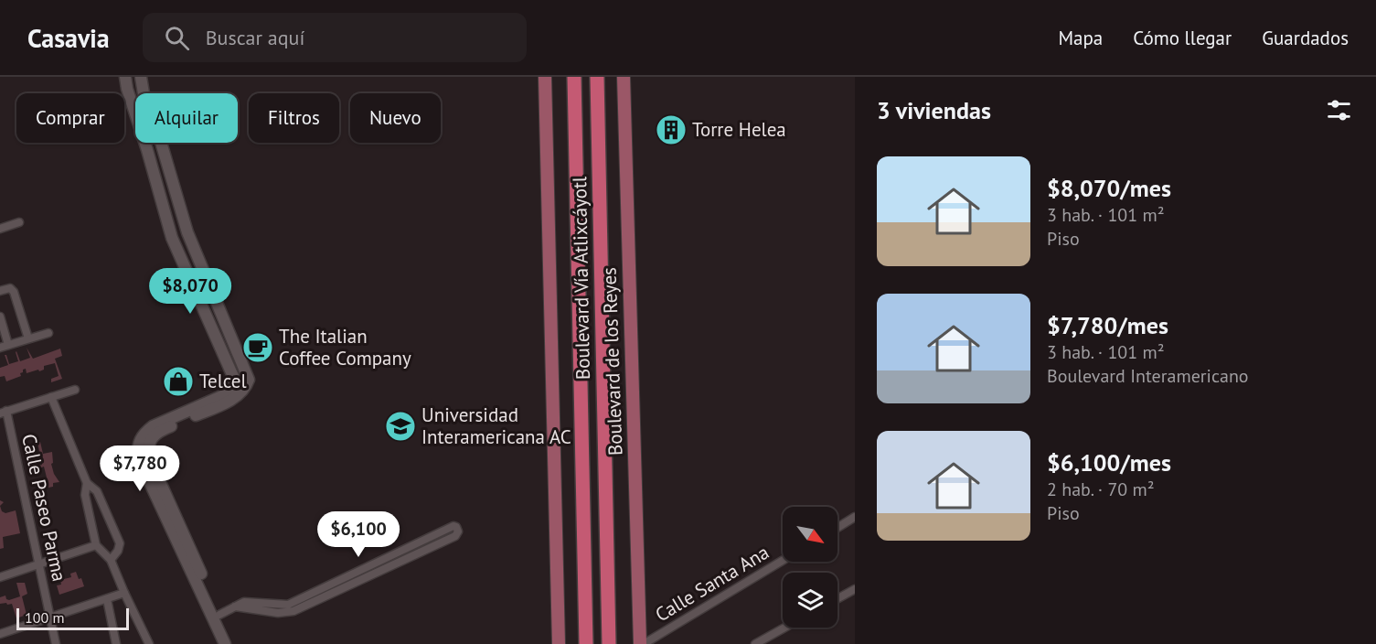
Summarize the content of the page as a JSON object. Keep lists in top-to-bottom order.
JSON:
{
  "streets": {
    "highway": ["Boulevard Vía Atlixcáyotl"],
    "main road": ["Boulevard de los Reyes"],
    "street": ["Calle Paseo Parma", "Calle Santa Ana"]
  },
  "crossings": [
    ["Boulevard de los Reyes", "Calle Santa Ana"]
  ],
  "places": {
    "building": ["Torre Helea"],
    "cafe": ["The Italian Coffee Company"],
    "shop": ["Telcel"],
    "school or university": ["Universidad Interamericana AC"]
  },
  "scale_bar": "100 m",
  "north": "bottom right",
  "page": {
    "header": "Casavia",
    "search": "Buscar aquí",
    "nav": ["Mapa", "Cómo llegar", "Guardados"],
    "heading": "3 viviendas",
    "chip": [
      "Comprar",
      "Alquilar",
      "Filtros",
      "Nuevo"
    ],
    "list": [
      {
        "name": "$8,070/mes",
        "note": "3 hab. · 101 m² · Piso"
      },
      {
        "name": "$7,780/mes",
        "note": "3 hab. · 101 m² · Boulevard Interamericano"
      },
      {
        "name": "$6,100/mes",
        "note": "2 hab. · 70 m² · Piso"
      }
    ],
    "price": ["$8,070", "$7,780", "$6,100"],
    "scale": "100 m"
  }
}
